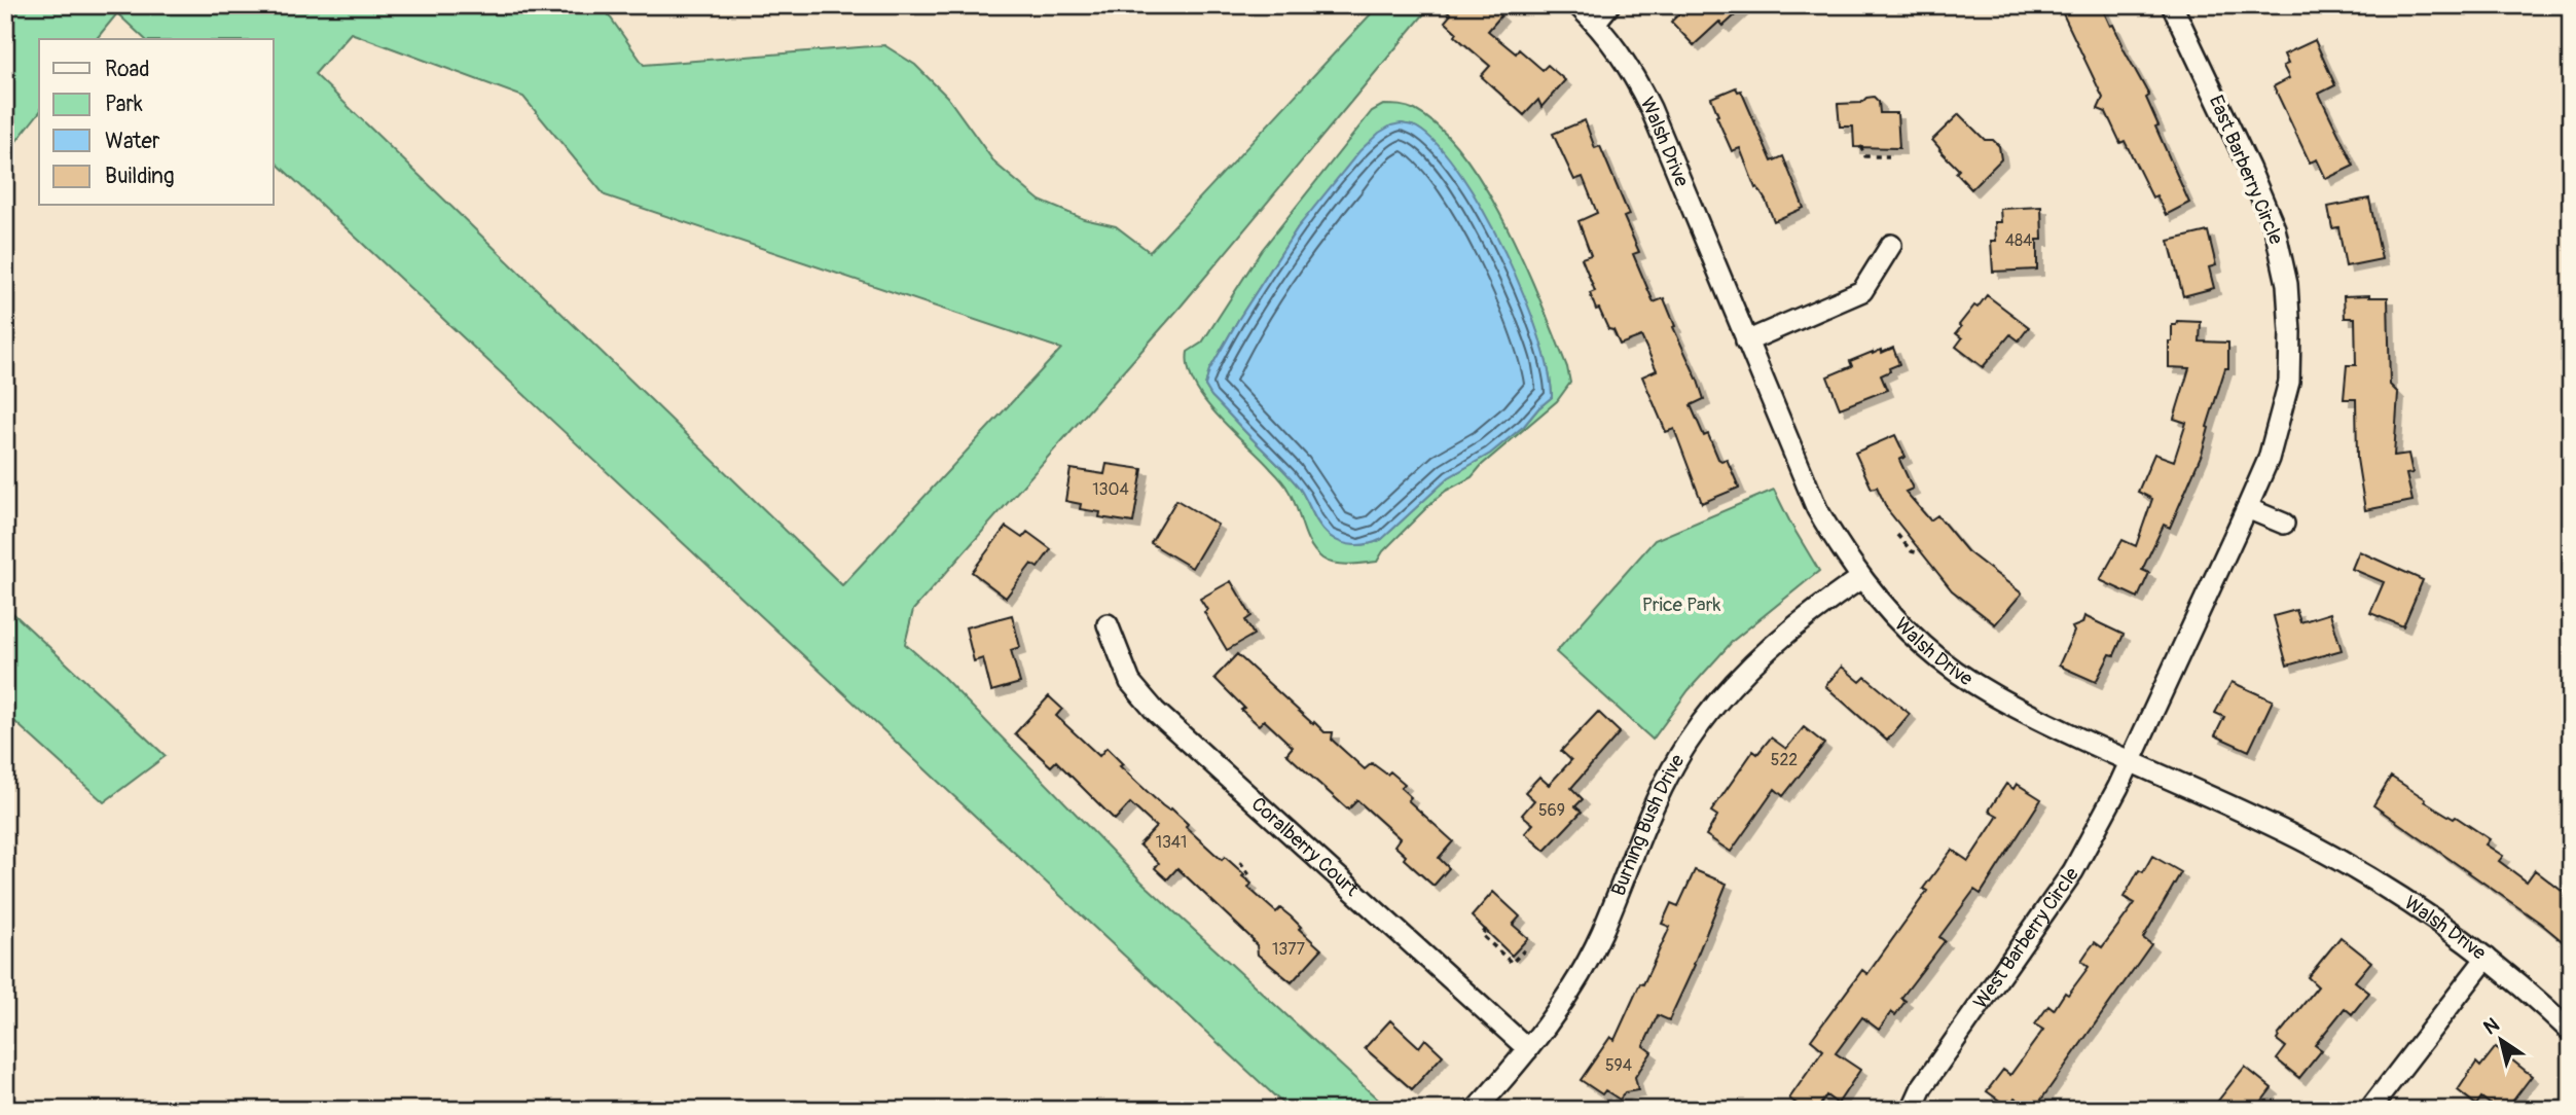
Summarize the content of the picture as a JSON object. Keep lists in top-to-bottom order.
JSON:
{
  "streets": {
    "street": [
      "Walsh Drive",
      "East Barberry Circle",
      "Burning Bush Drive",
      "Coralberry Court",
      "West Barberry Circle"
    ]
  },
  "crossings": [
    ["Walsh Drive", "East Barberry Circle"],
    ["Walsh Drive", "Burning Bush Drive"],
    ["Walsh Drive", "West Barberry Circle"],
    ["East Barberry Circle", "West Barberry Circle"],
    ["Burning Bush Drive", "Coralberry Court"]
  ],
  "parks": ["Price Park"],
  "house_numbers": [
    "484",
    "1304",
    "522",
    "569",
    "1341",
    "1377",
    "594"
  ],
  "legend": [
    "Road",
    "Park",
    "Water",
    "Building"
  ],
  "north": "top left"
}
